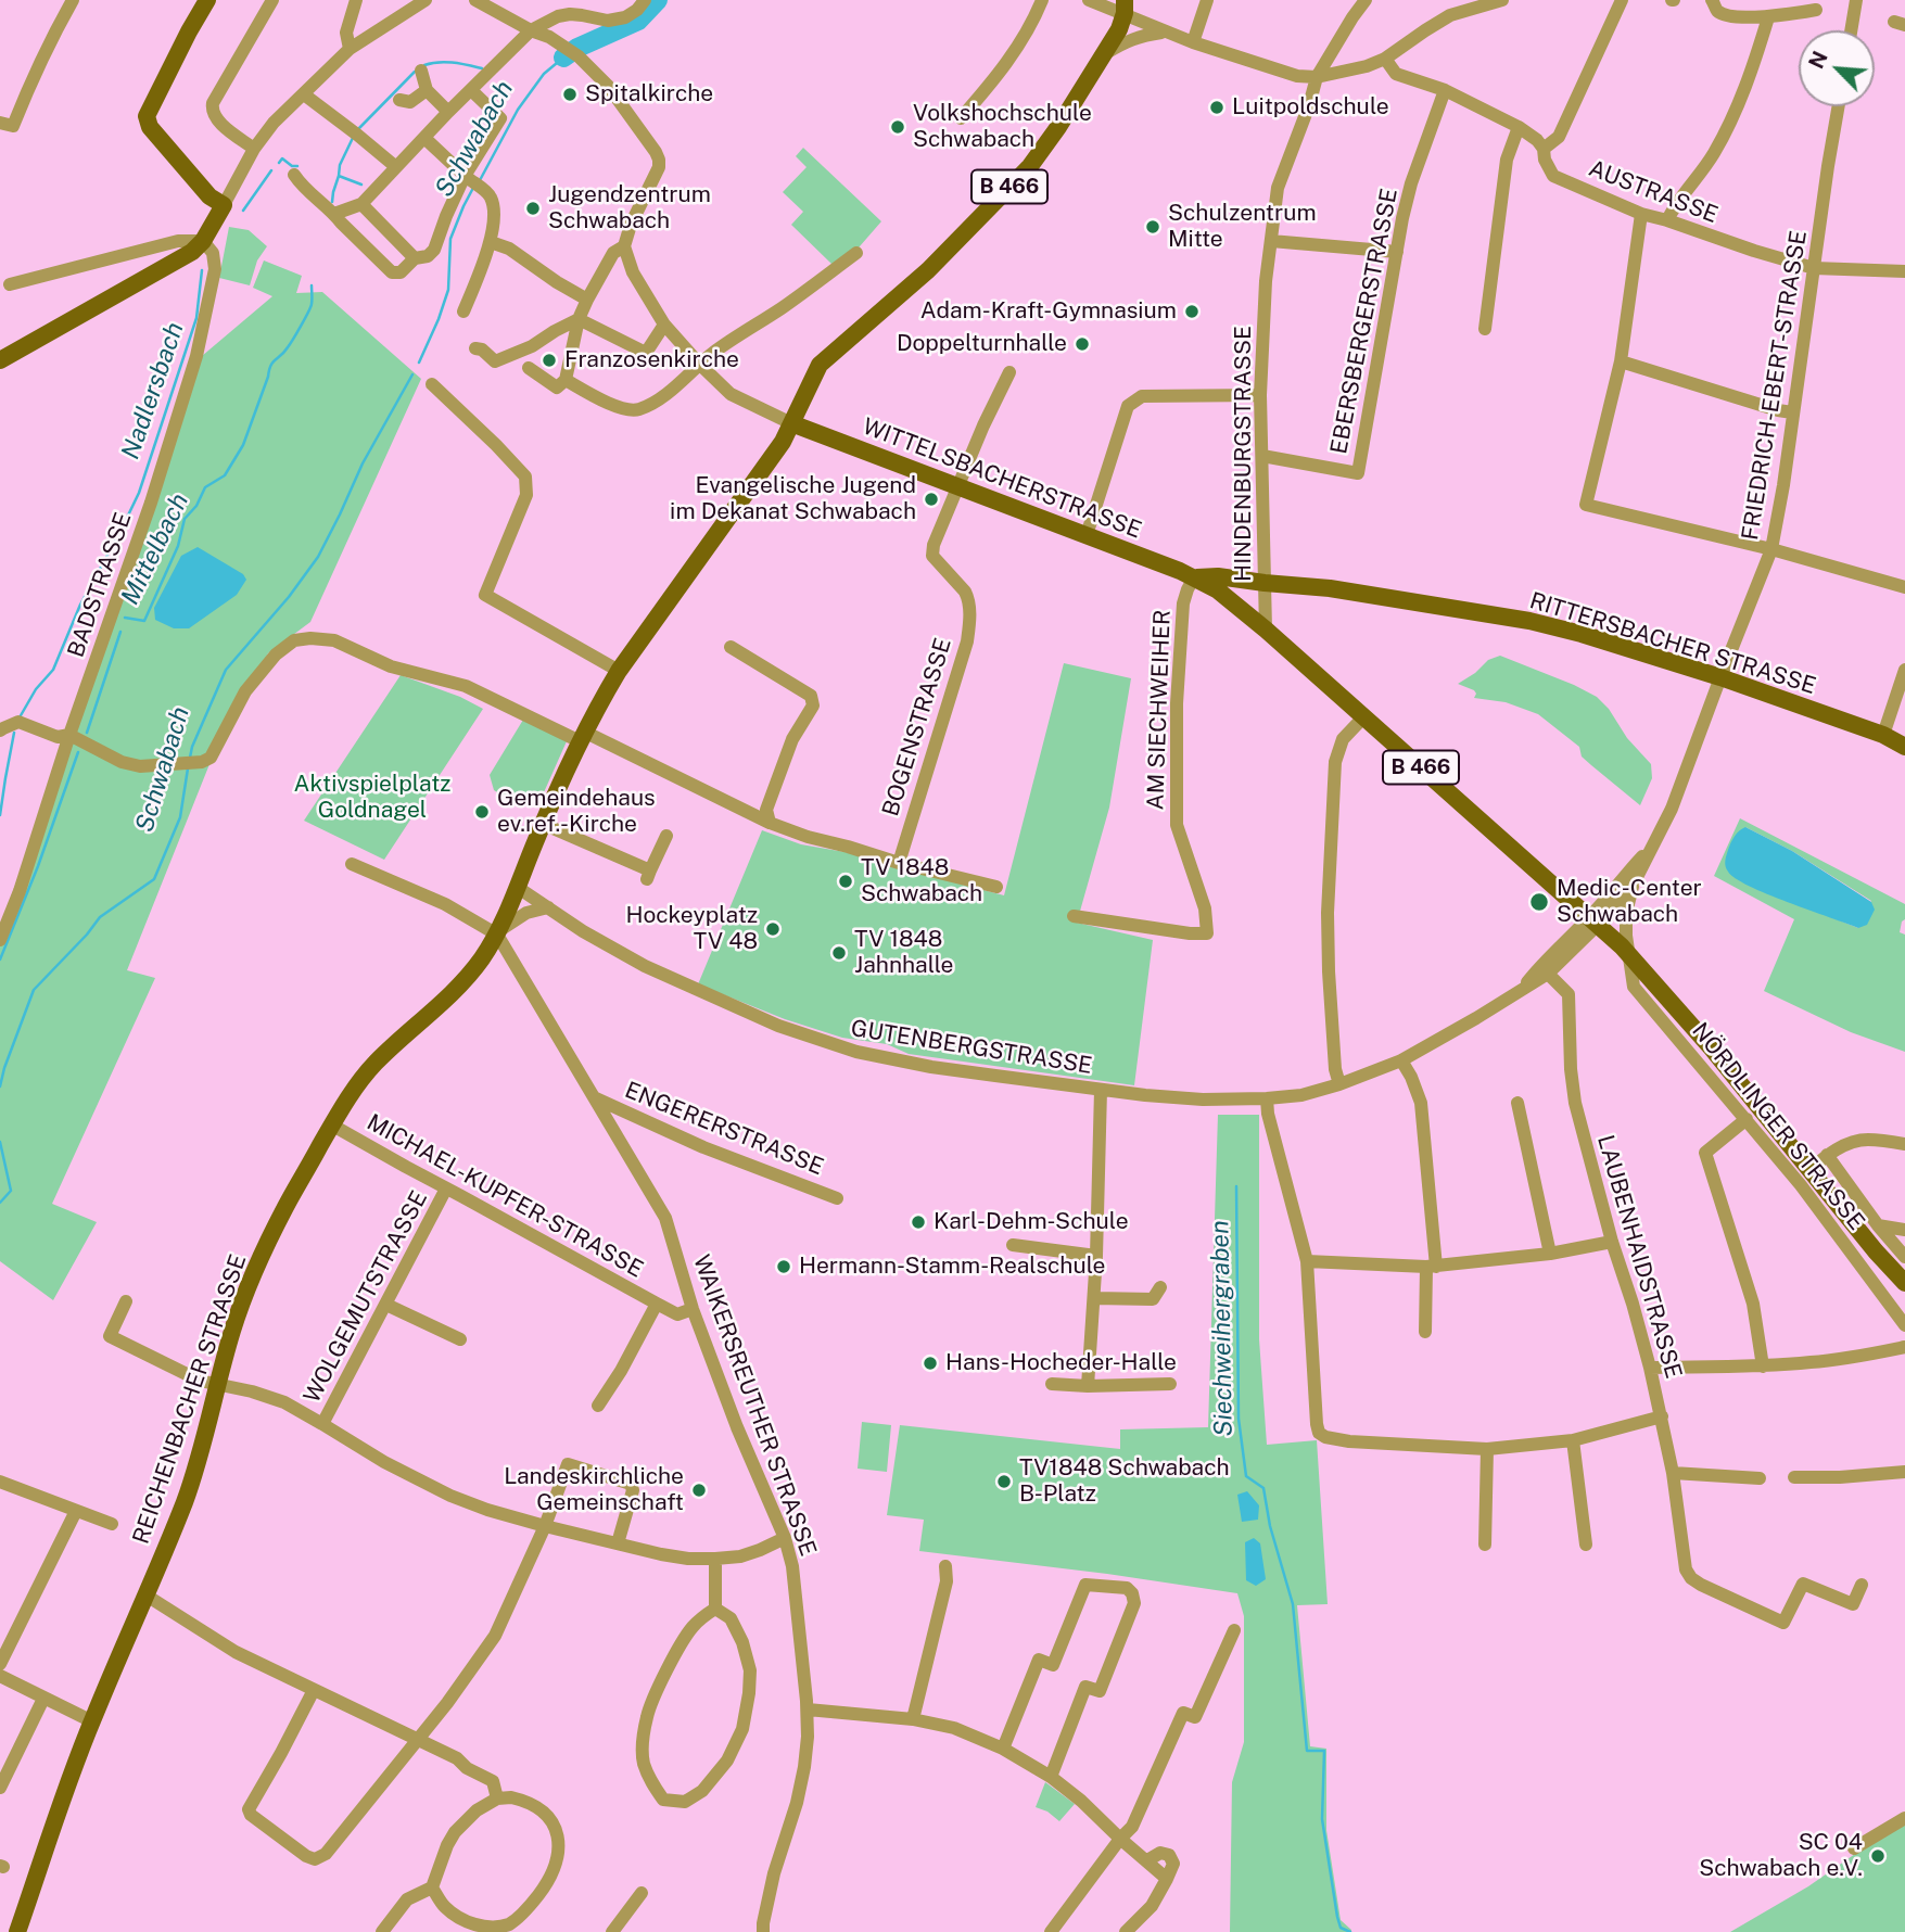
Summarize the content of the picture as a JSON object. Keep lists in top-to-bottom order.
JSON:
{
  "streets": {
    "main road": [
      "B 466",
      "WITTELSBACHERSTRASSE",
      "RITTERSBACHER STRASSE",
      "NÖRDLINGER STRASSE",
      "REICHENBACHER STRASSE"
    ],
    "street": [
      "AUSTRASSE",
      "EBERSBERGERSTRASSE",
      "FRIEDRICH-EBERT-STRASSE",
      "HINDENBURGSTRASSE",
      "BADSTRASSE",
      "AM SIECHWEIHER",
      "BOGENSTRASSE",
      "GUTENBERGSTRASSE",
      "ENGERERSTRASSE",
      "MICHAEL-KUPFER-STRASSE",
      "LAUBENHAIDSTRASSE",
      "WOLGEMUTSTRASSE",
      "WAIKERSREUTHER STRASSE"
    ]
  },
  "crossings": [
    ["B 466", "WITTELSBACHERSTRASSE"],
    ["B 466", "REICHENBACHER STRASSE"],
    ["AUSTRASSE", "EBERSBERGERSTRASSE"],
    ["AUSTRASSE", "FRIEDRICH-EBERT-STRASSE"],
    ["EBERSBERGERSTRASSE", "HINDENBURGSTRASSE"],
    ["FRIEDRICH-EBERT-STRASSE", "RITTERSBACHER STRASSE"],
    ["HINDENBURGSTRASSE", "RITTERSBACHER STRASSE"],
    ["HINDENBURGSTRASSE", "NÖRDLINGER STRASSE"],
    ["WITTELSBACHERSTRASSE", "RITTERSBACHER STRASSE"],
    ["WITTELSBACHERSTRASSE", "AM SIECHWEIHER"],
    ["WITTELSBACHERSTRASSE", "BOGENSTRASSE"],
    ["WITTELSBACHERSTRASSE", "NÖRDLINGER STRASSE"],
    ["WITTELSBACHERSTRASSE", "REICHENBACHER STRASSE"],
    ["RITTERSBACHER STRASSE", "AM SIECHWEIHER"],
    ["RITTERSBACHER STRASSE", "NÖRDLINGER STRASSE"],
    ["AM SIECHWEIHER", "NÖRDLINGER STRASSE"],
    ["GUTENBERGSTRASSE", "REICHENBACHER STRASSE"],
    ["ENGERERSTRASSE", "WAIKERSREUTHER STRASSE"],
    ["MICHAEL-KUPFER-STRASSE", "WOLGEMUTSTRASSE"],
    ["MICHAEL-KUPFER-STRASSE", "REICHENBACHER STRASSE"],
    ["MICHAEL-KUPFER-STRASSE", "WAIKERSREUTHER STRASSE"],
    ["REICHENBACHER STRASSE", "WAIKERSREUTHER STRASSE"]
  ],
  "water": [
    "Schwabach",
    "Nadlersbach",
    "Mittelbach",
    "Siechweihergraben"
  ],
  "parks": ["Aktivspielplatz Goldnagel"],
  "places": [
    "Spitalkirche",
    "Luitpoldschule",
    "Volkshochschule Schwabach",
    "Jugendzentrum Schwabach",
    "Schulzentrum Mitte",
    "Adam-Kraft-Gymnasium",
    "Doppelturnhalle",
    "Franzosenkirche",
    "Evangelische Jugend im Dekanat Schwabach",
    "Gemeindehaus ev.ref.-Kirche",
    "TV 1848 Schwabach",
    "Medic-Center Schwabach",
    "Hockeyplatz TV 48",
    "TV 1848 Jahnhalle",
    "Karl-Dehm-Schule",
    "Hermann-Stamm-Realschule",
    "Hans-Hocheder-Halle",
    "TV1848 Schwabach B-Platz",
    "Landeskirchliche Gemeinschaft",
    "SC 04 Schwabach e.V."
  ],
  "north": "top left"
}
